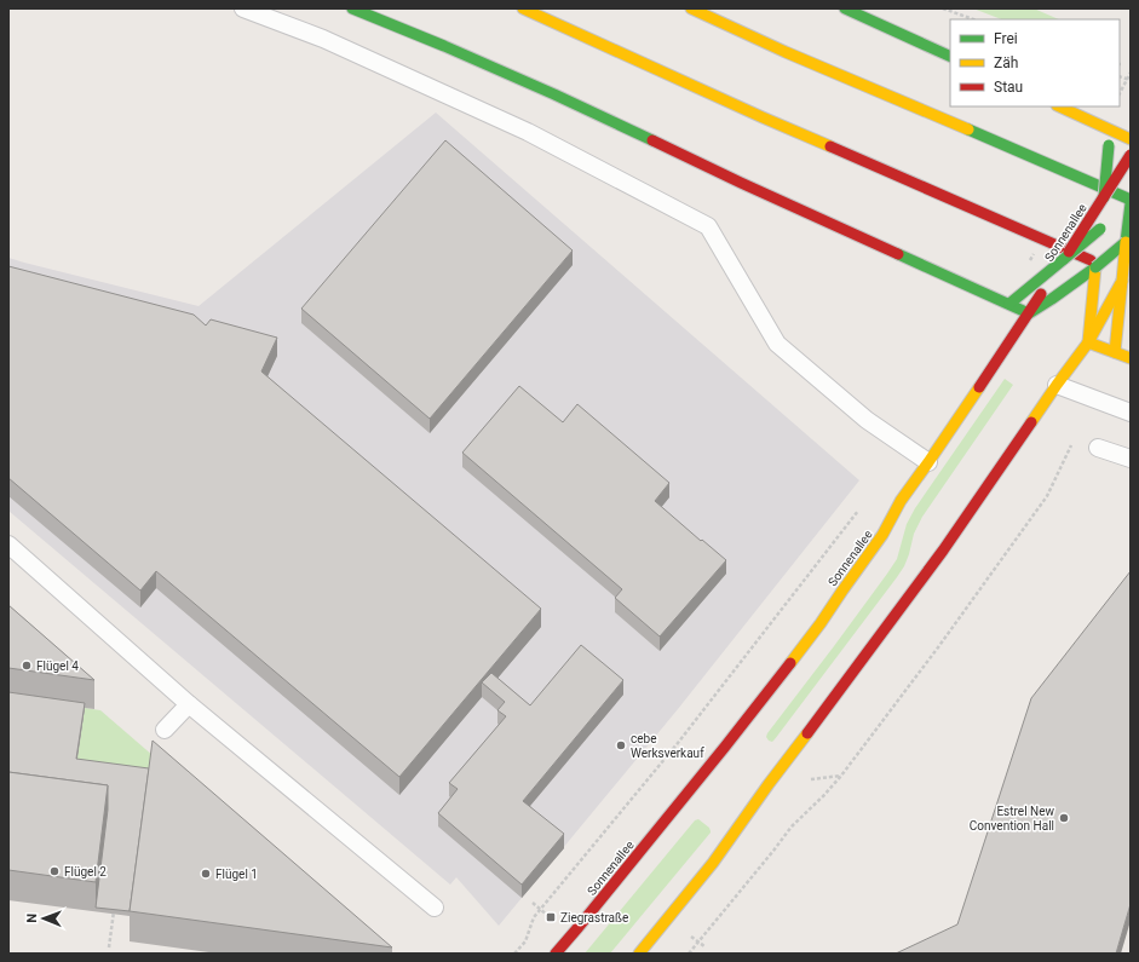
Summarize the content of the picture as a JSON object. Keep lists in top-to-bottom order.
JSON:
{
  "streets": {
    "main road": ["Sonnenallee"]
  },
  "places": {
    "other": [
      "Flügel 4",
      "cebe Werksverkauf",
      "Estrel New Convention Hall",
      "Flügel 2",
      "Flügel 1"
    ],
    "transit": ["Ziegrastraße"]
  },
  "legend": ["Frei", "Zäh", "Stau"],
  "north": "left"
}
